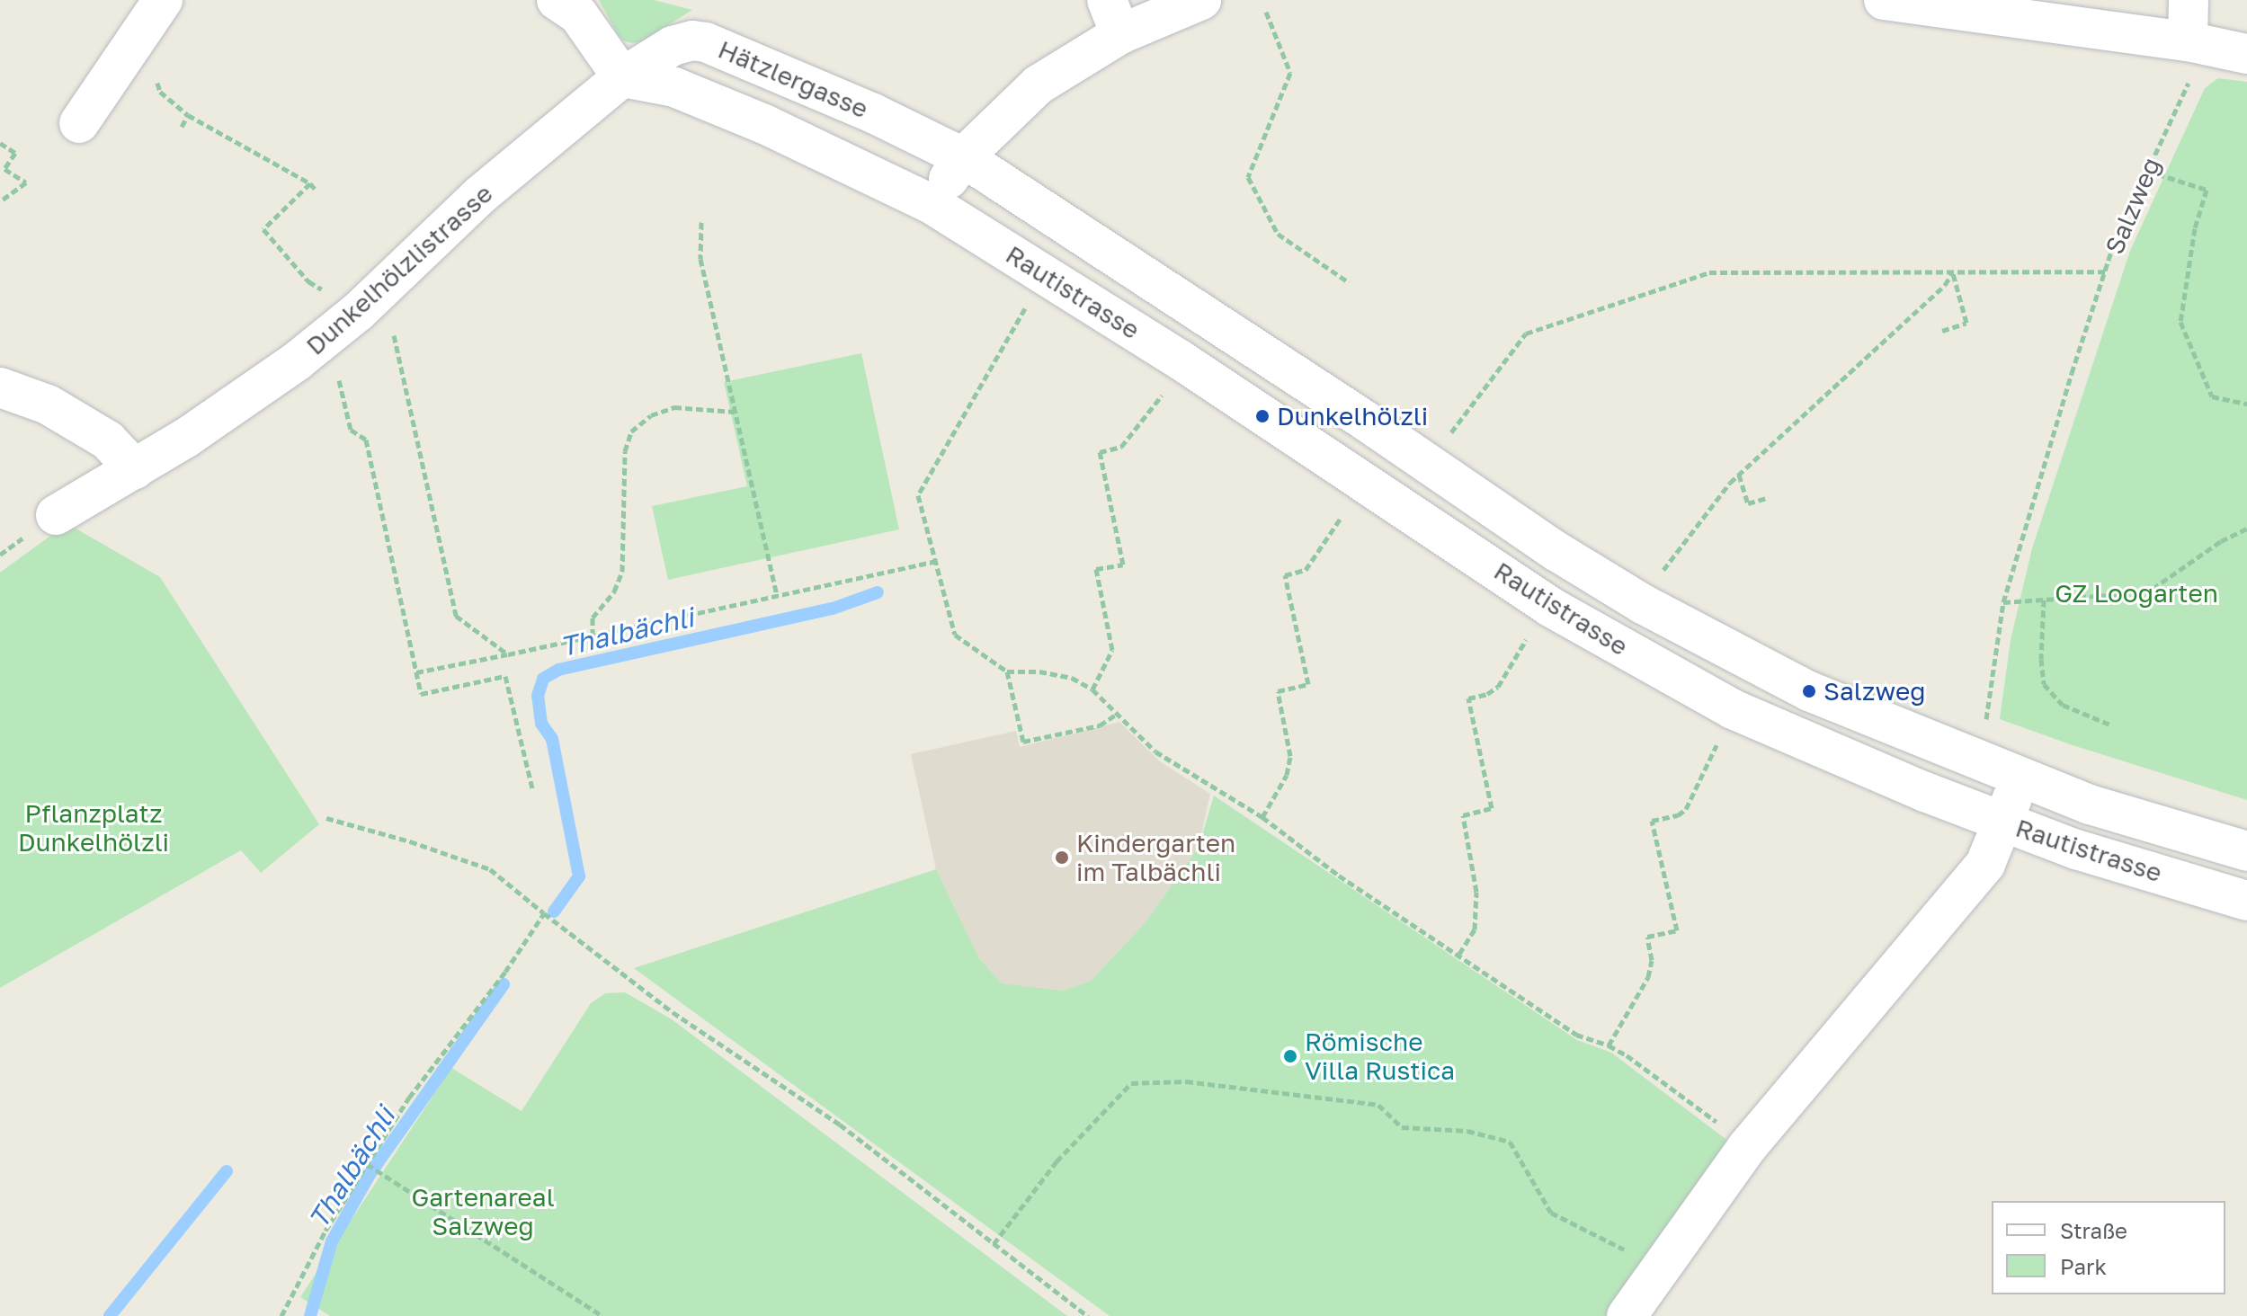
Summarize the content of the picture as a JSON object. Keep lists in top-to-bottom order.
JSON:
{
  "streets": {
    "street": ["Hätzlergasse", "Dunkelhölzlistrasse", "Rautistrasse"],
    "path": ["Salzweg"]
  },
  "crossings": [
    ["Hätzlergasse", "Dunkelhölzlistrasse"],
    ["Hätzlergasse", "Rautistrasse"]
  ],
  "water": ["Thalbächli"],
  "parks": ["GZ Loogarten", "Pflanzplatz Dunkelhölzli", "Gartenareal Salzweg"],
  "places": [
    "Dunkelhölzli",
    "Salzweg",
    "Kindergarten im Talbächli",
    "Römische Villa Rustica"
  ],
  "legend": ["Straße", "Park"]
}
